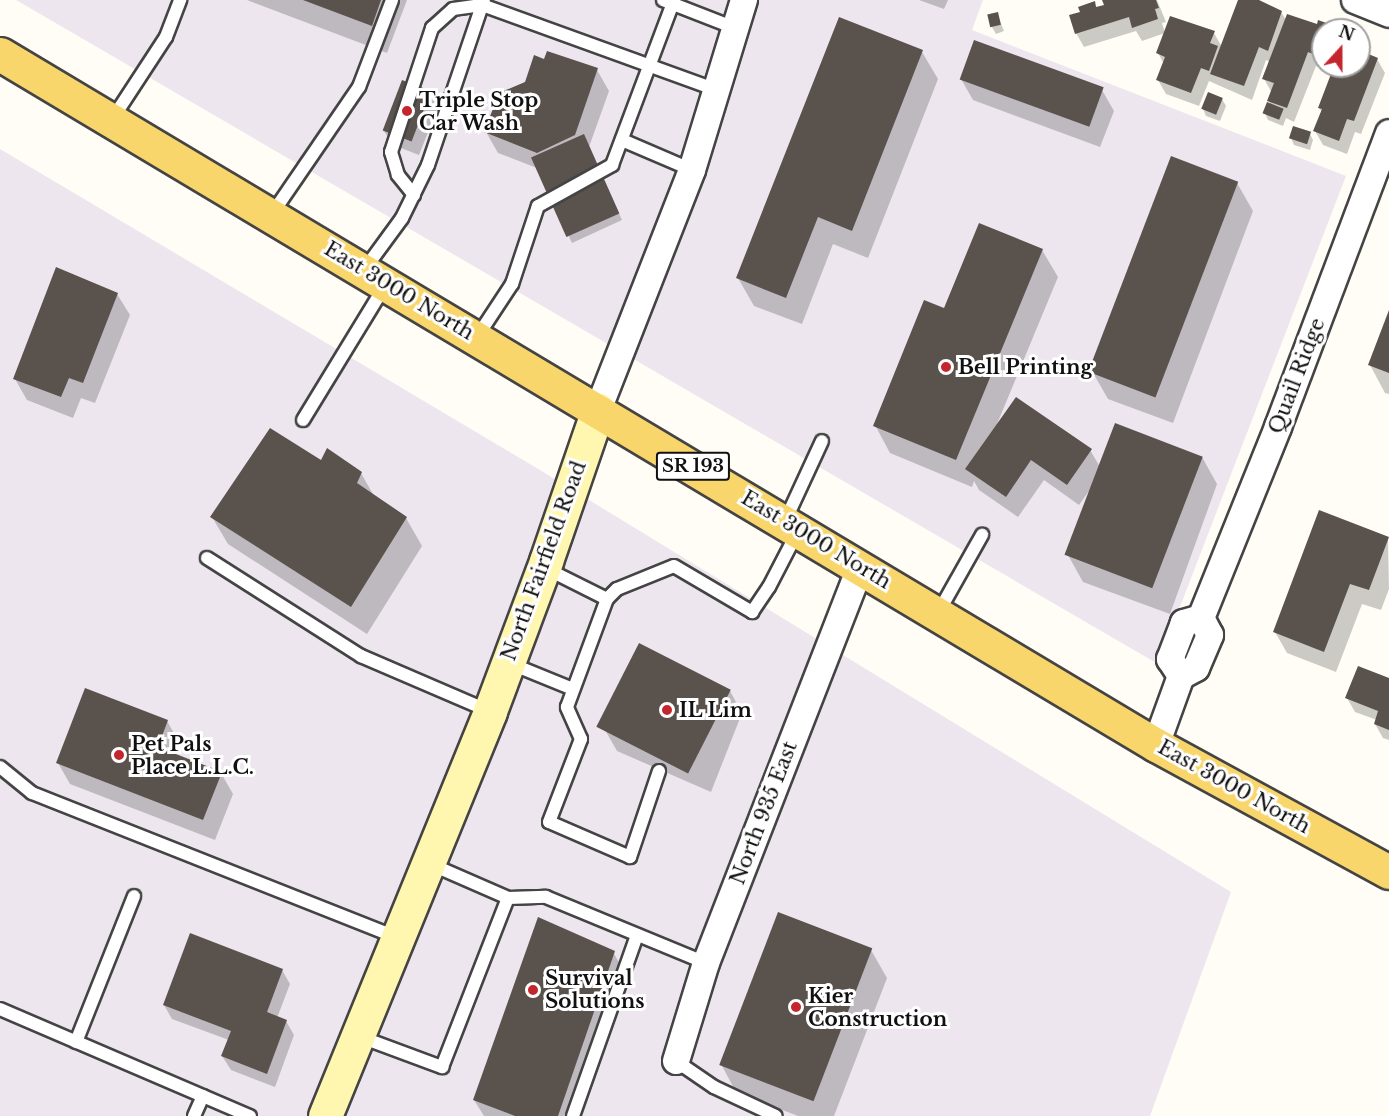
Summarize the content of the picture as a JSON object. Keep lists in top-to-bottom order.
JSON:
{
  "streets": {
    "main road": ["East 3000 North", "SR 193", "North Fairfield Road"],
    "street": ["Quail Ridge", "North 935 East"]
  },
  "crossings": [
    ["East 3000 North", "Quail Ridge"],
    ["East 3000 North", "North Fairfield Road"],
    ["East 3000 North", "North 935 East"]
  ],
  "places": [
    "Triple Stop Car Wash",
    "Bell Printing",
    "IL Lim",
    "Pet Pals Place L.L.C.",
    "Survival Solutions",
    "Kier Construction"
  ],
  "north": "top"
}
